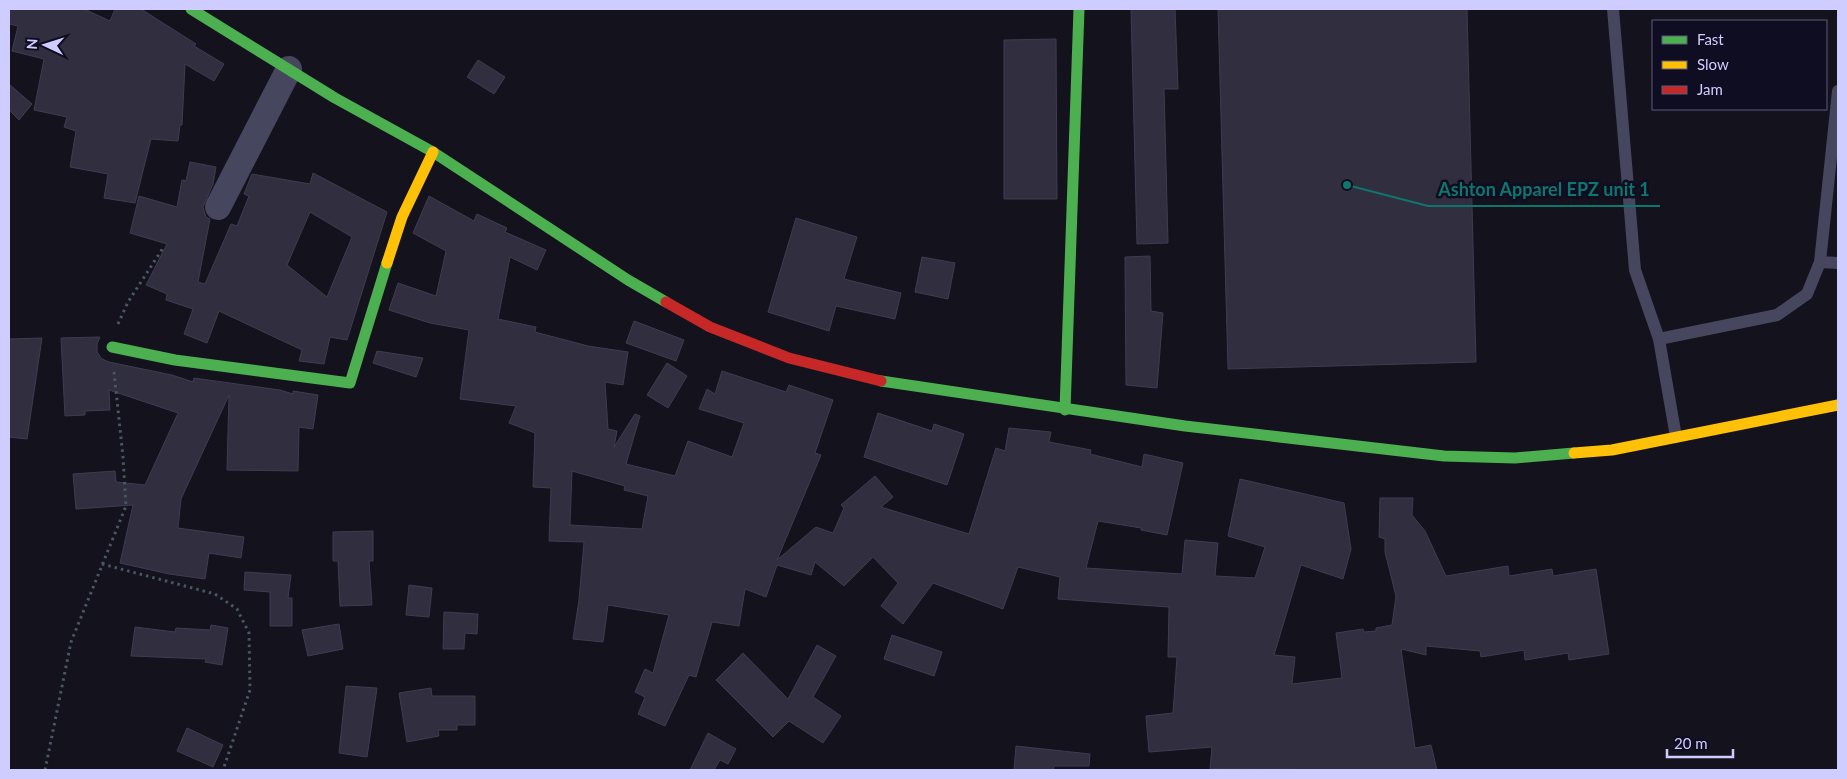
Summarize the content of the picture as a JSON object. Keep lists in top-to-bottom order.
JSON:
{
  "places": ["Ashton Apparel EPZ unit 1"],
  "legend": ["Fast", "Slow", "Jam"],
  "scale_bar": "20 m",
  "north": "left"
}
